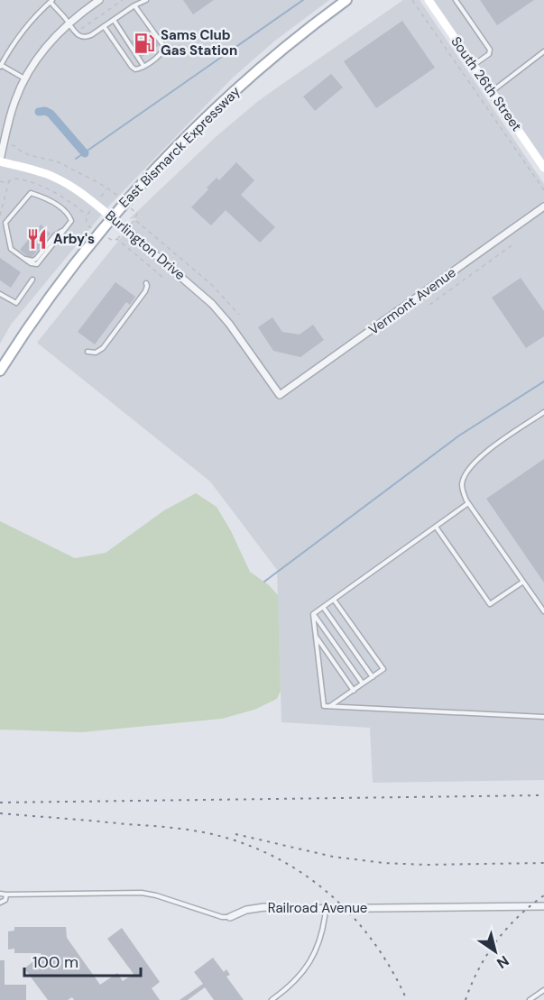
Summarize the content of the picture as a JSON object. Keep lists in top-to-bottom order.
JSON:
{
  "streets": {
    "main road": ["East Bismarck Expressway"],
    "street": [
      "South 26th Street",
      "Burlington Drive",
      "Vermont Avenue",
      "Railroad Avenue"
    ]
  },
  "crossings": [
    ["East Bismarck Expressway", "Burlington Drive"],
    ["Burlington Drive", "Vermont Avenue"]
  ],
  "places": {
    "fuel station": ["Sams Club Gas Station"],
    "restaurant": ["Arby's"]
  },
  "scale_bar": "100 m",
  "north": "bottom right"
}
